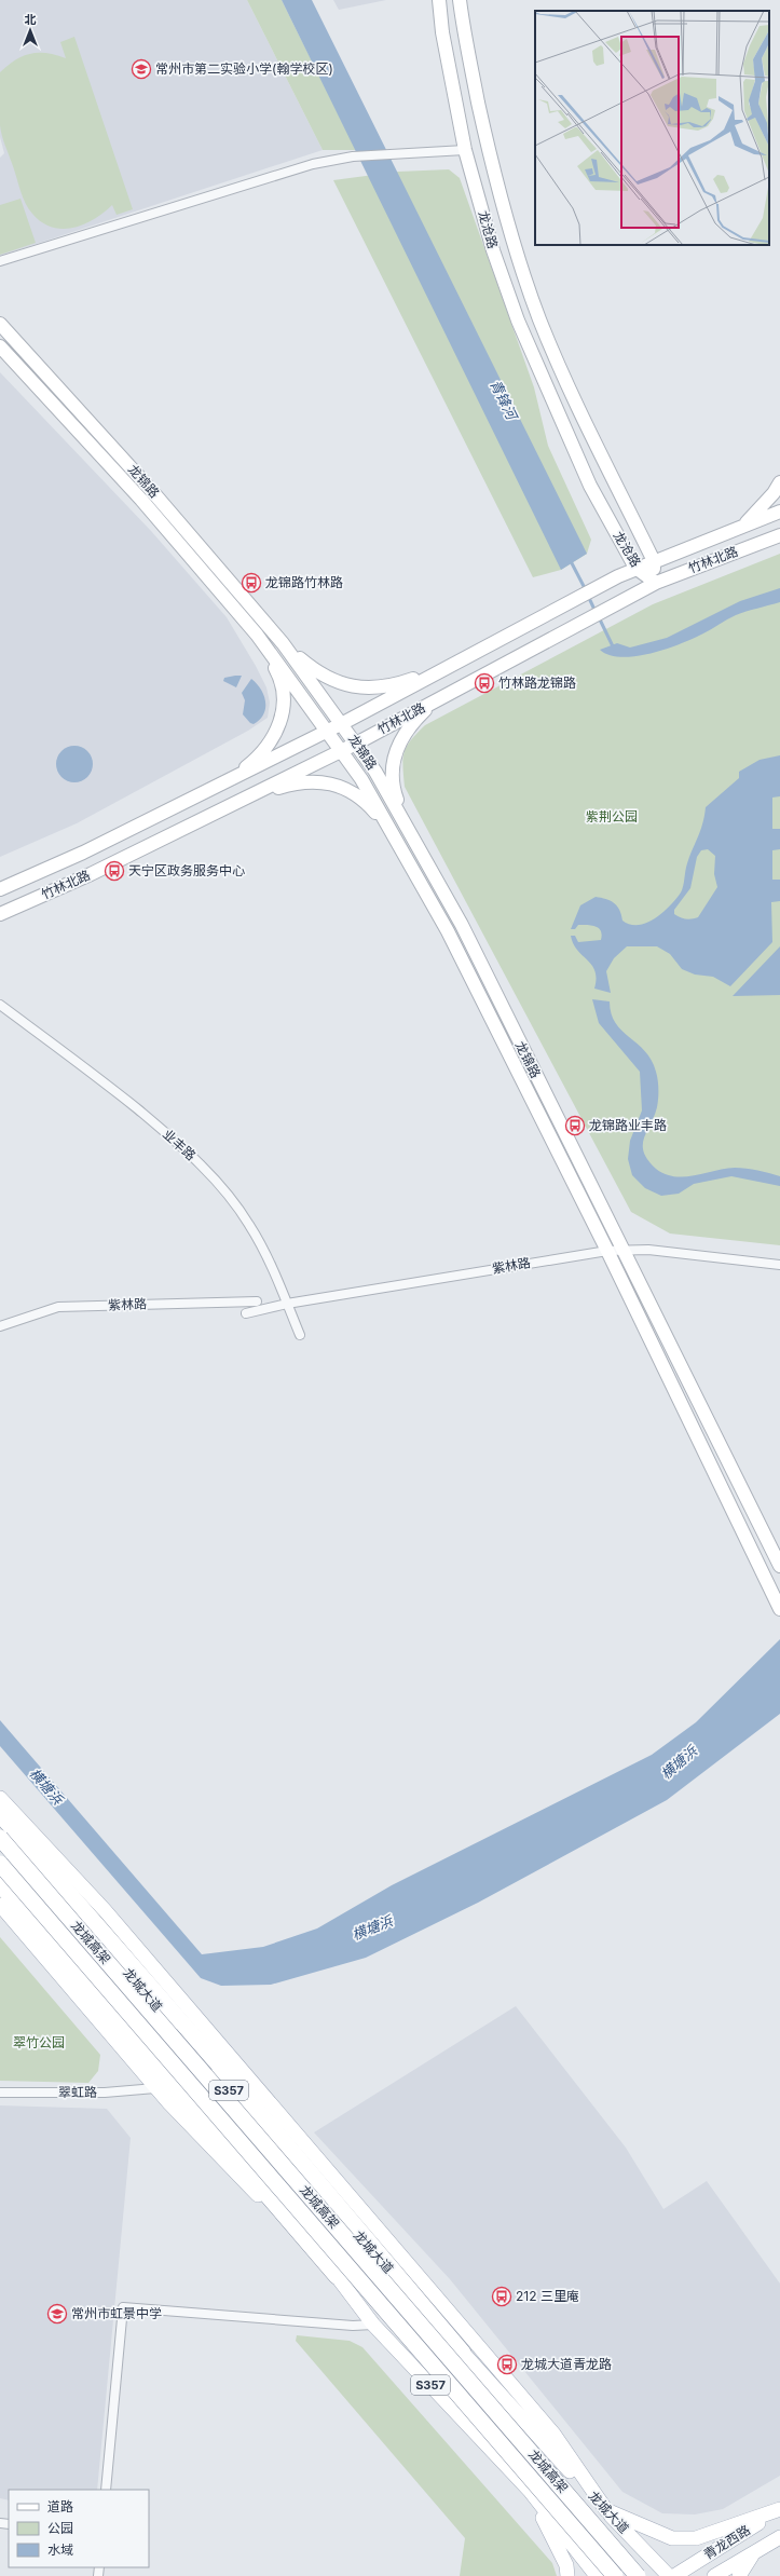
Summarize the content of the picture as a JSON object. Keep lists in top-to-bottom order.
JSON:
{
  "streets": {
    "highway": ["龙城高架"],
    "main road": [
      "龙沧路",
      "龙锦路",
      "竹林北路",
      "龙城大道",
      "S357",
      "青龙西路"
    ],
    "street": ["业丰路", "紫林路", "翠虹路"]
  },
  "crossings": [
    ["龙沧路", "竹林北路"],
    ["龙锦路", "竹林北路"],
    ["龙锦路", "紫林路"],
    ["业丰路", "紫林路"]
  ],
  "water": ["青锋河", "横塘浜"],
  "parks": ["紫荆公园", "翠竹公园"],
  "places": {
    "school or university": ["常州市第二实验小学(翰学校区)", "常州市虹景中学"],
    "bus stop": [
      "龙锦路竹林路",
      "竹林路龙锦路",
      "天宁区政务服务中心",
      "龙锦路业丰路",
      "212 三里庵",
      "龙城大道青龙路"
    ]
  },
  "legend": ["道路", "公园", "水域"],
  "north": "top"
}
